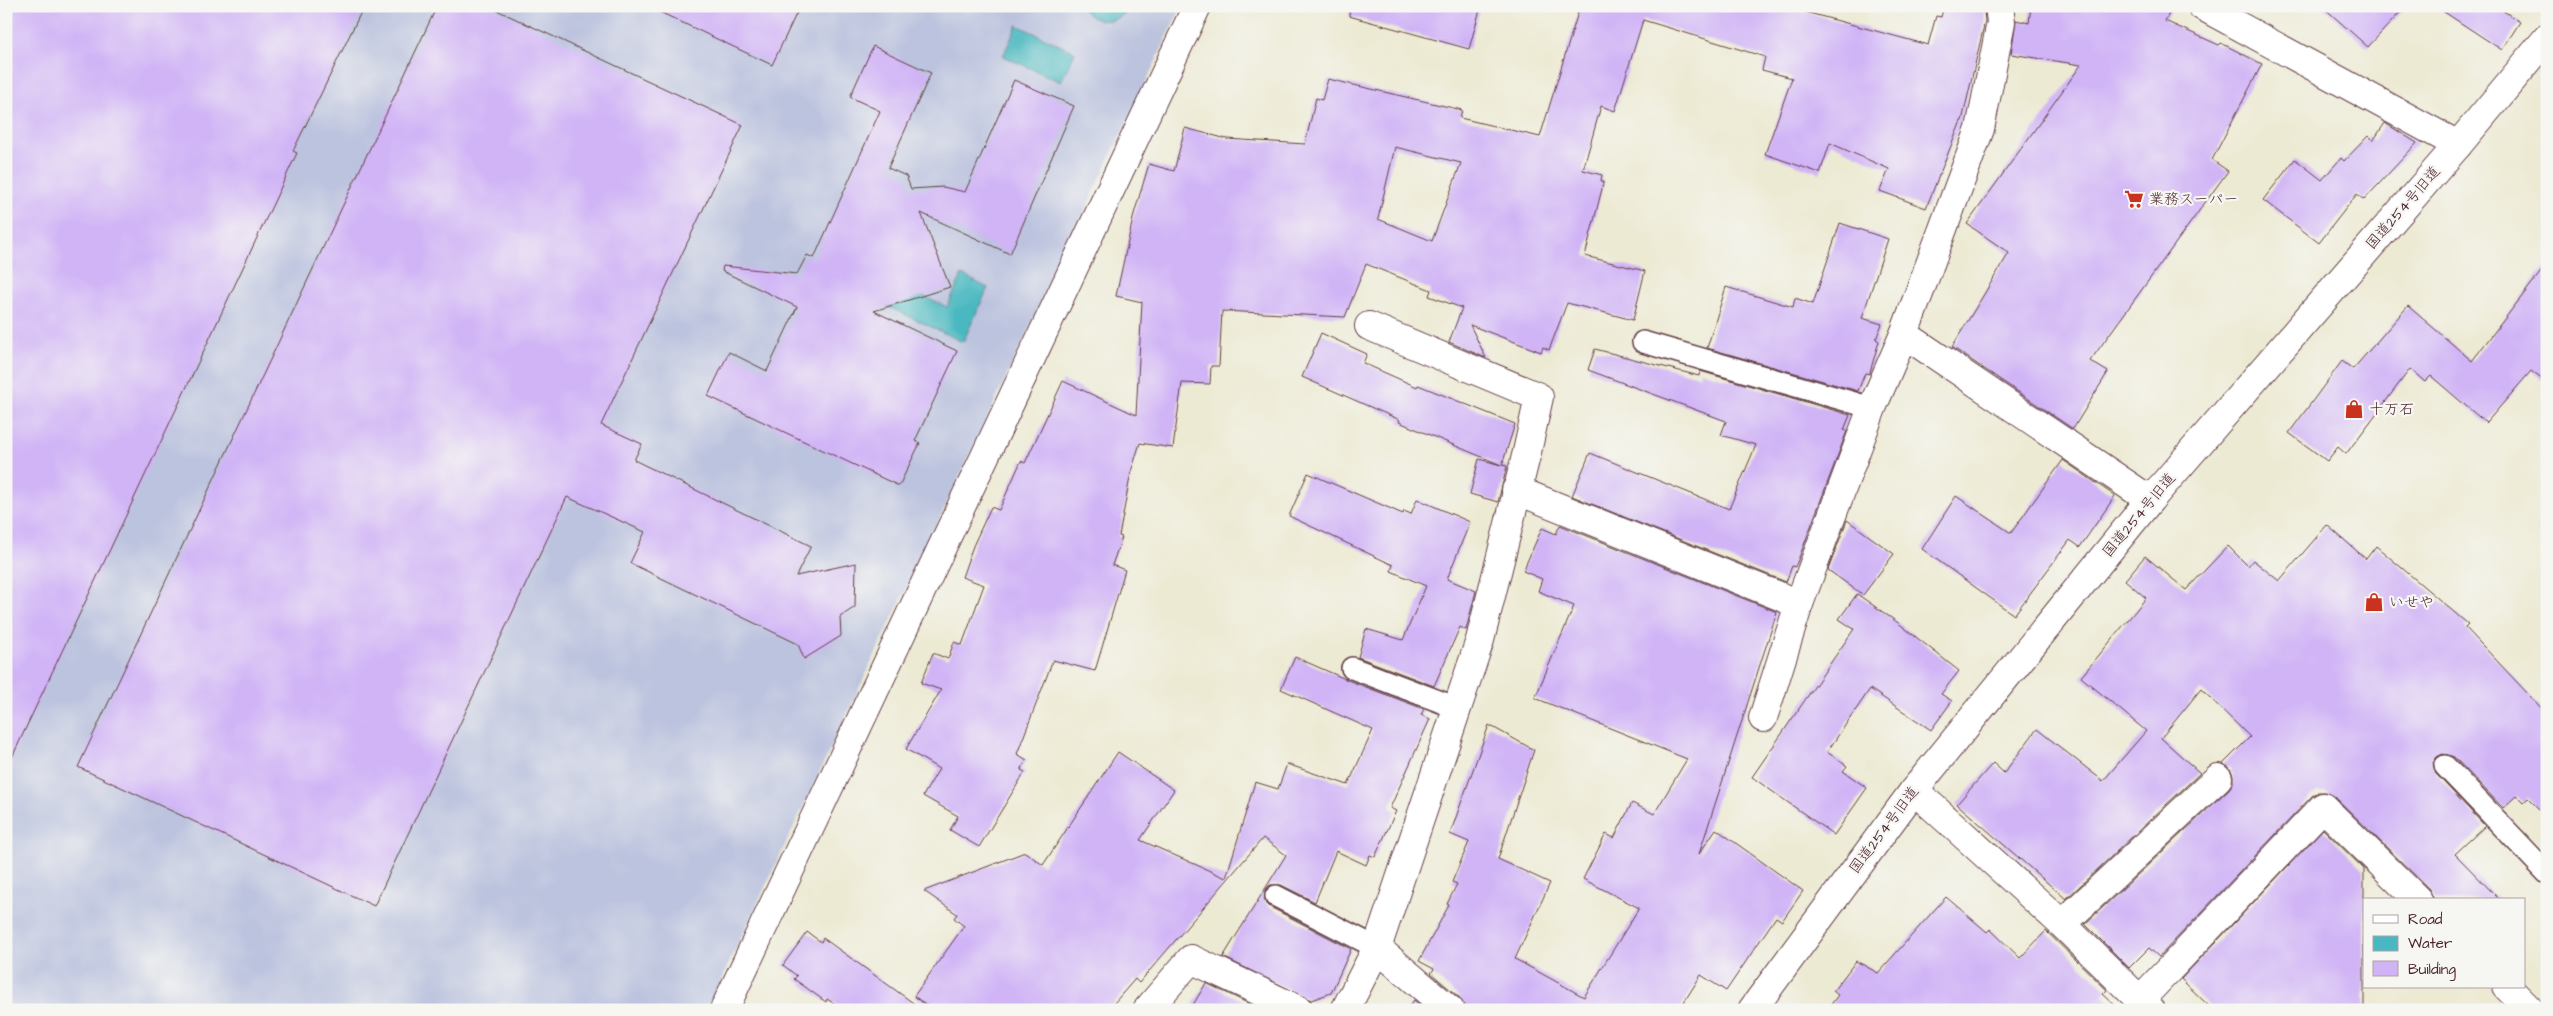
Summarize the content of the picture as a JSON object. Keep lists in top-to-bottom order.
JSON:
{
  "streets": {
    "street": ["国道254号旧道"]
  },
  "places": {
    "supermarket": ["業務スーパー"],
    "shop": ["十万石", "いせや"]
  },
  "legend": ["Road", "Water", "Building"]
}
